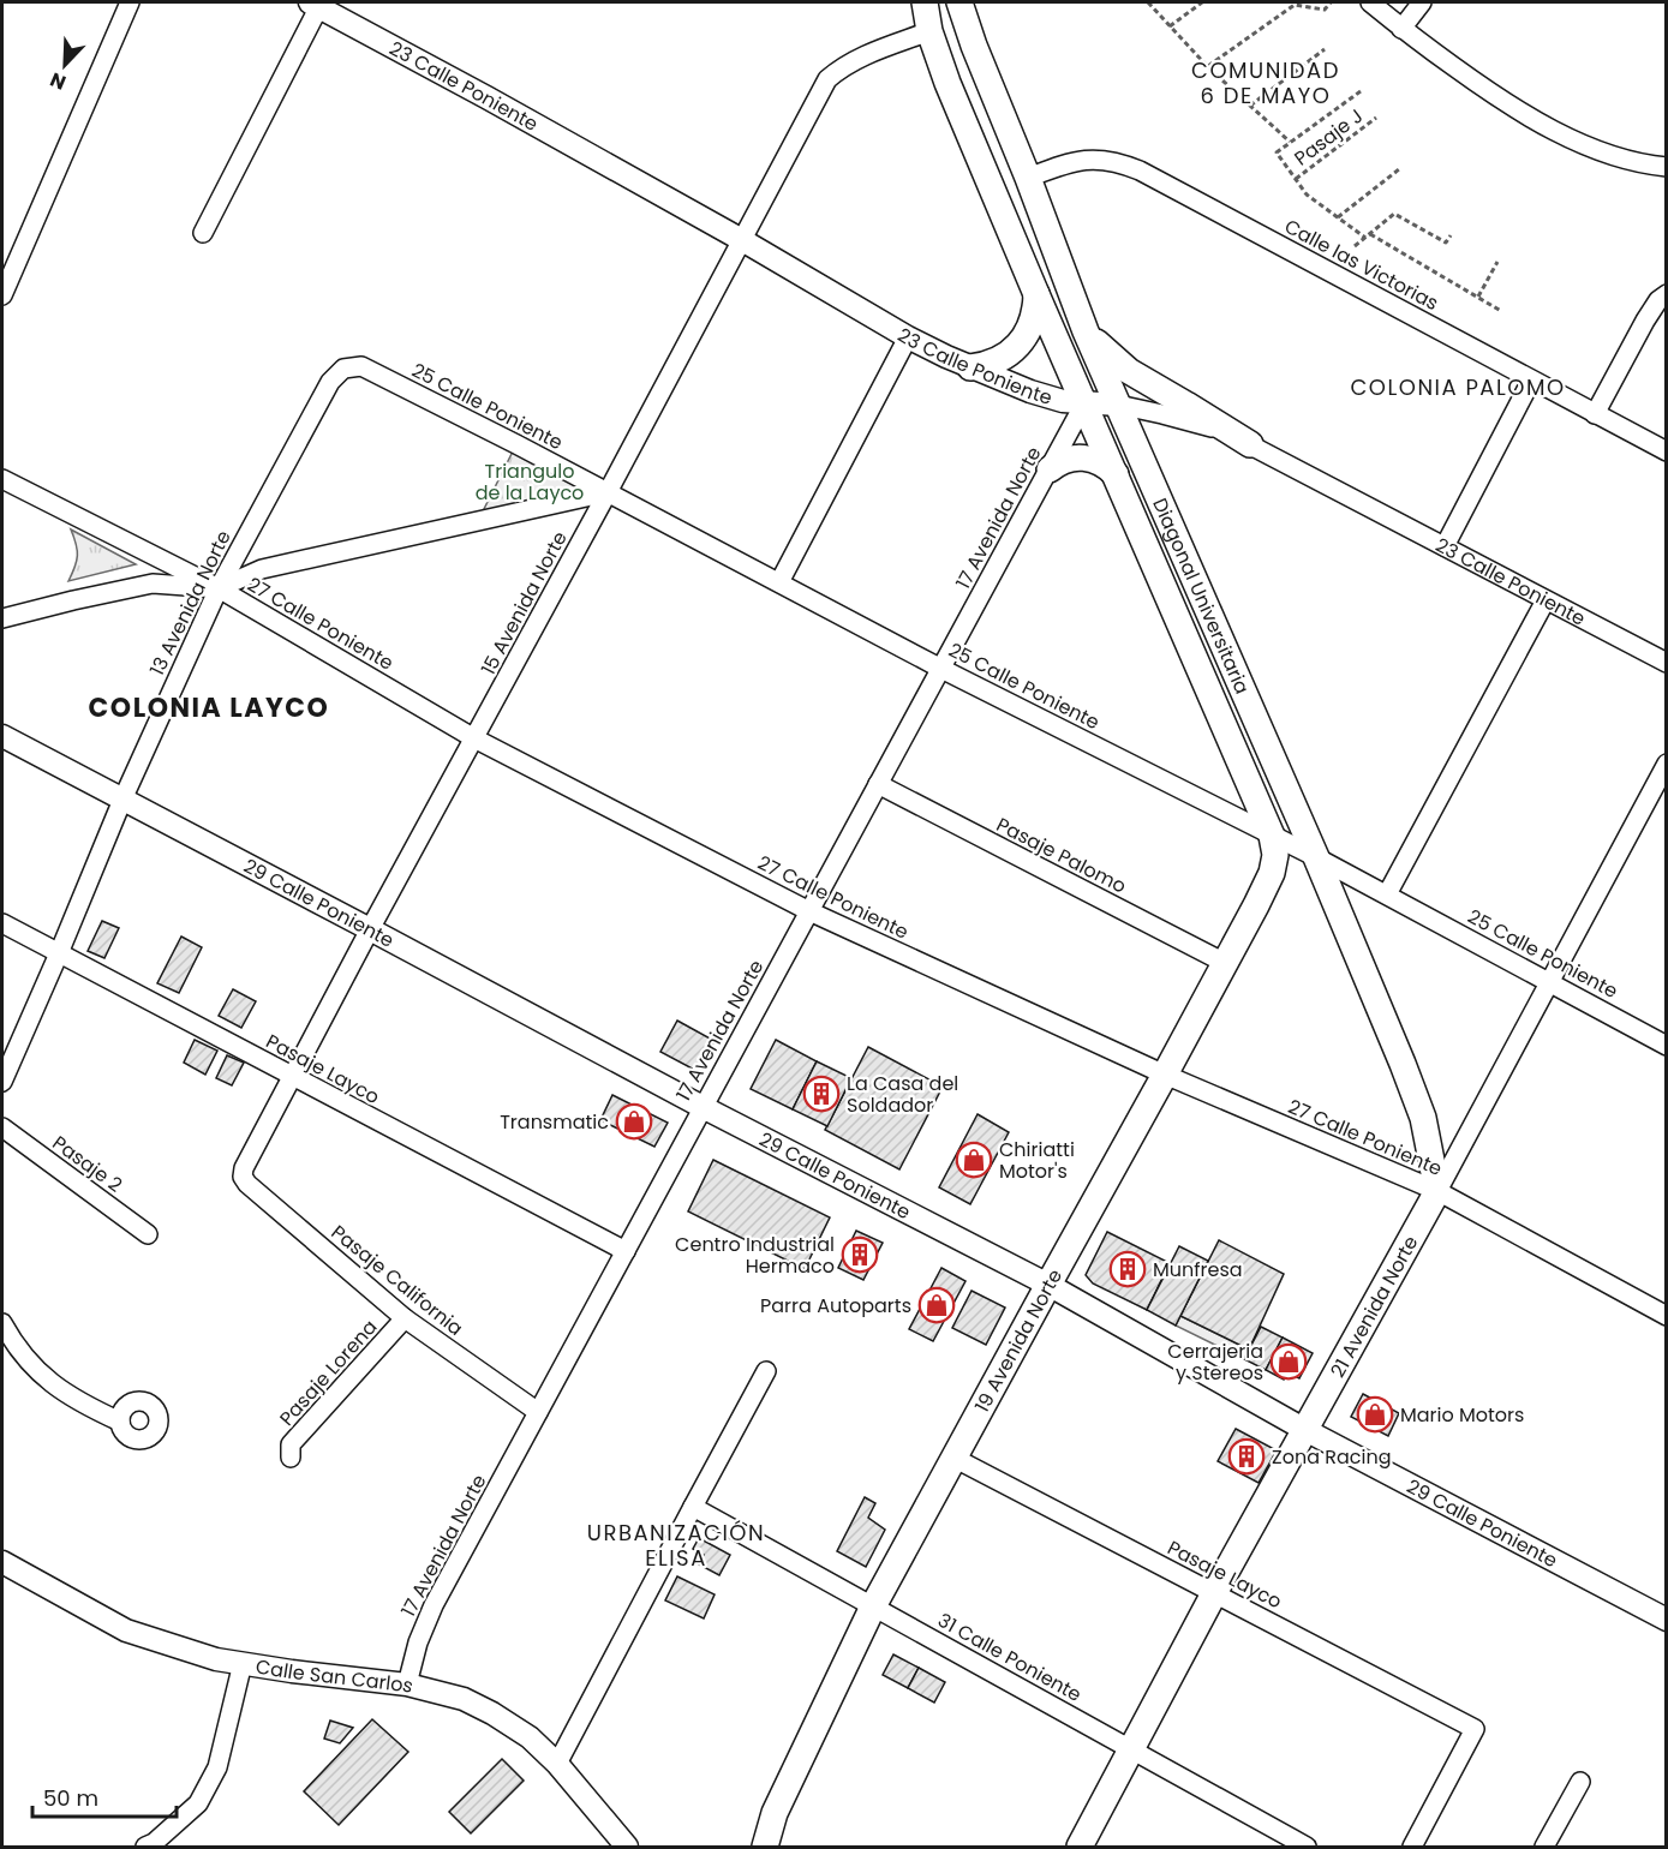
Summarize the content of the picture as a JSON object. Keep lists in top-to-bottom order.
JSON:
{
  "streets": {
    "main road": ["Diagonal Universitaria", "21 Avenida Norte", "19 Avenida Norte"],
    "street": [
      "23 Calle Poniente",
      "Calle las Victorias",
      "25 Calle Poniente",
      "17 Avenida Norte",
      "13 Avenida Norte",
      "15 Avenida Norte",
      "27 Calle Poniente",
      "Pasaje Palomo",
      "29 Calle Poniente",
      "Pasaje Layco",
      "Pasaje 2",
      "Pasaje California",
      "Pasaje Lorena",
      "31 Calle Poniente",
      "Calle San Carlos"
    ],
    "path": ["Pasaje J"]
  },
  "crossings": [
    ["23 Calle Poniente", "17 Avenida Norte"],
    ["23 Calle Poniente", "Diagonal Universitaria"],
    ["23 Calle Poniente", "15 Avenida Norte"],
    ["Calle las Victorias", "Diagonal Universitaria"],
    ["25 Calle Poniente", "17 Avenida Norte"],
    ["25 Calle Poniente", "Diagonal Universitaria"],
    ["25 Calle Poniente", "13 Avenida Norte"],
    ["25 Calle Poniente", "15 Avenida Norte"],
    ["25 Calle Poniente", "21 Avenida Norte"],
    ["25 Calle Poniente", "19 Avenida Norte"],
    ["17 Avenida Norte", "Diagonal Universitaria"],
    ["17 Avenida Norte", "27 Calle Poniente"],
    ["17 Avenida Norte", "Pasaje Palomo"],
    ["17 Avenida Norte", "29 Calle Poniente"],
    ["17 Avenida Norte", "Pasaje Layco"],
    ["17 Avenida Norte", "Pasaje California"],
    ["17 Avenida Norte", "Calle San Carlos"],
    ["Diagonal Universitaria", "15 Avenida Norte"],
    ["Diagonal Universitaria", "27 Calle Poniente"],
    ["Diagonal Universitaria", "21 Avenida Norte"],
    ["Diagonal Universitaria", "19 Avenida Norte"],
    ["13 Avenida Norte", "27 Calle Poniente"],
    ["13 Avenida Norte", "29 Calle Poniente"],
    ["13 Avenida Norte", "Pasaje Layco"],
    ["15 Avenida Norte", "27 Calle Poniente"],
    ["15 Avenida Norte", "29 Calle Poniente"],
    ["15 Avenida Norte", "Pasaje Layco"],
    ["15 Avenida Norte", "Pasaje California"],
    ["27 Calle Poniente", "21 Avenida Norte"],
    ["27 Calle Poniente", "19 Avenida Norte"],
    ["Pasaje Palomo", "19 Avenida Norte"],
    ["29 Calle Poniente", "21 Avenida Norte"],
    ["29 Calle Poniente", "19 Avenida Norte"],
    ["Pasaje Layco", "21 Avenida Norte"],
    ["Pasaje Layco", "19 Avenida Norte"],
    ["Pasaje California", "Pasaje Lorena"],
    ["21 Avenida Norte", "31 Calle Poniente"],
    ["19 Avenida Norte", "31 Calle Poniente"]
  ],
  "districts": [
    "COMUNIDAD 6 DE MAYO",
    "COLONIA PALOMO",
    "COLONIA LAYCO",
    "URBANIZACIÓN ELISA"
  ],
  "parks": ["Triangulo de la Layco"],
  "places": {
    "building": [
      "La Casa del Soldador",
      "Centro Industrial Hermaco",
      "Munfresa",
      "Zona Racing"
    ],
    "shop": [
      "Transmatic",
      "Chiriatti Motor's",
      "Parra Autoparts",
      "Cerrajeria y Stereos",
      "Mario Motors"
    ]
  },
  "scale_bar": "50 m",
  "north": "bottom left"
}
